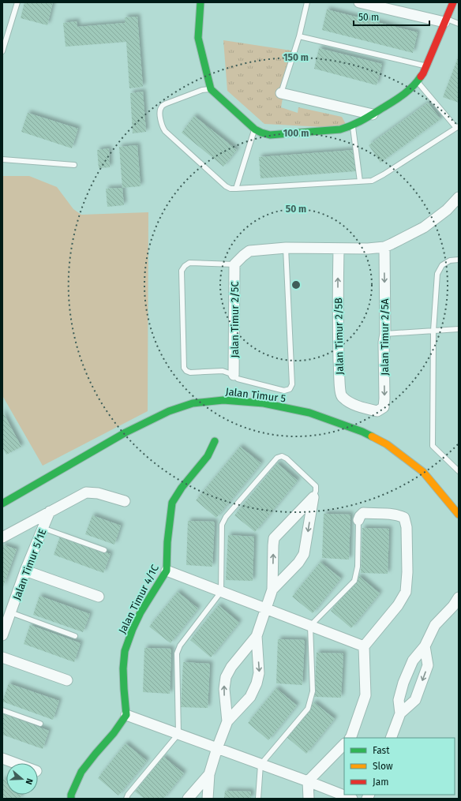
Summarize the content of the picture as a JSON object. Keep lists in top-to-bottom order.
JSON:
{
  "streets": {
    "street": [
      "Jalan Timur 2/5C",
      "Jalan Timur 2/5B",
      "Jalan Timur 2/5A",
      "Jalan Timur 5",
      "Jalan Timur 5/1E",
      "Jalan Timur 4/1C"
    ]
  },
  "crossings": [
    ["Jalan Timur 2/5B", "Jalan Timur 2/5A"]
  ],
  "one_way": ["Jalan Timur 2/5B", "Jalan Timur 2/5A"],
  "legend": ["Fast", "Slow", "Jam"],
  "scale_bar": "50 m",
  "north": "right",
  "rings": ["150 m", "100 m", "50 m"]
}
